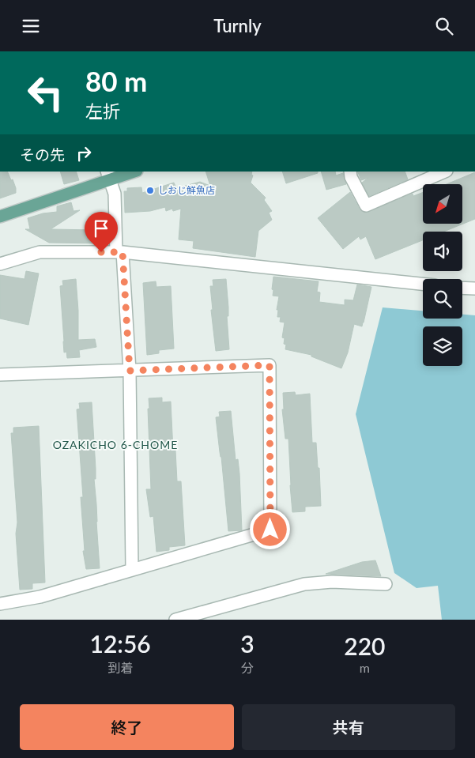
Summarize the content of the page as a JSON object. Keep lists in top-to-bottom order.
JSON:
{
  "districts": ["OZAKICHO 6-CHOME"],
  "places": ["しおじ鮮魚店"],
  "north": "bottom left",
  "page": {
    "header": "Turnly",
    "turn": ["80 m", "左折"],
    "then": "その先",
    "eta": [
      "12:56",
      "到着",
      "3",
      "分",
      "220",
      "m"
    ],
    "buttons": ["終了", "共有"]
  }
}
